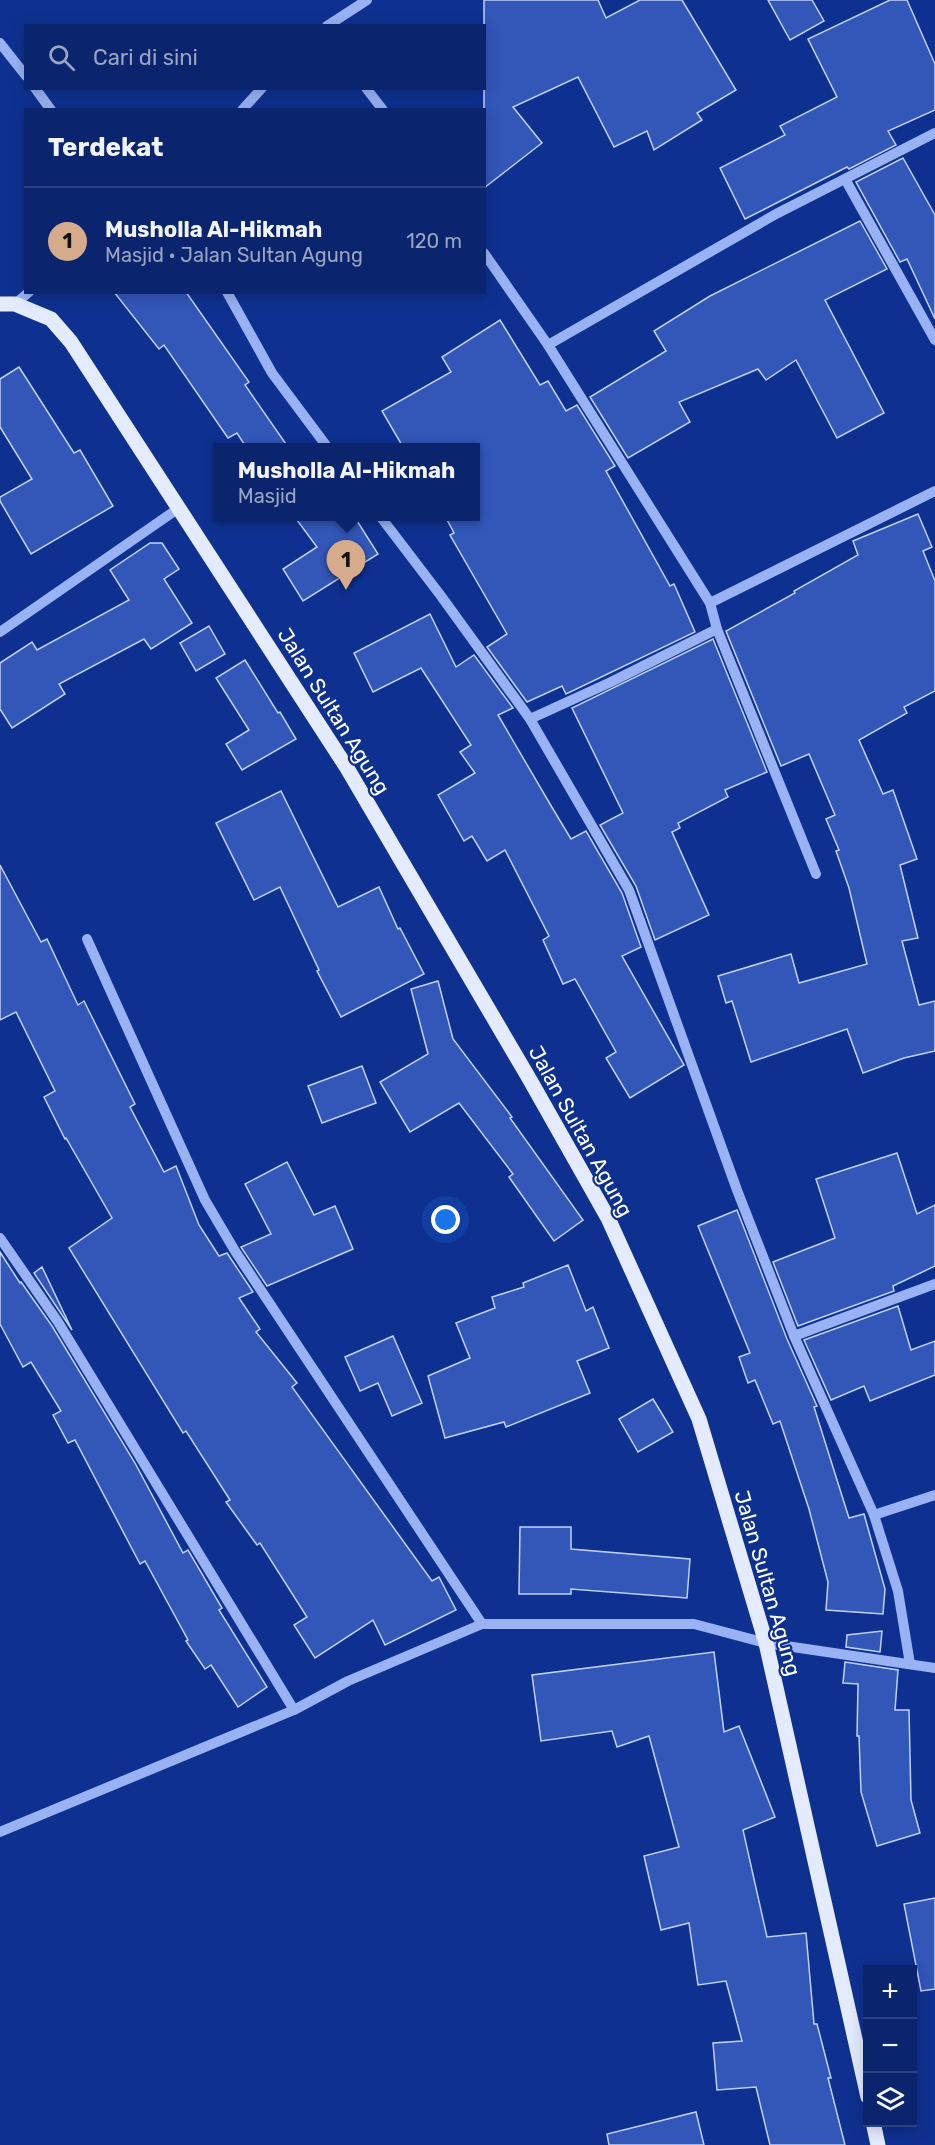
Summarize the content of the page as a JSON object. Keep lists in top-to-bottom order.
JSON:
{
  "streets": {
    "main road": ["Jalan Sultan Agung"]
  },
  "page": {
    "search": "Cari di sini",
    "heading": "Terdekat",
    "list": [
      {
        "mark": "1",
        "name": "Musholla Al-Hikmah",
        "note": "Masjid · Jalan Sultan Agung",
        "value": "120 m"
      }
    ],
    "popup": ["Musholla Al-Hikmah", "Masjid"],
    "pins": "1",
    "map_buttons": ["+", "−"]
  }
}
